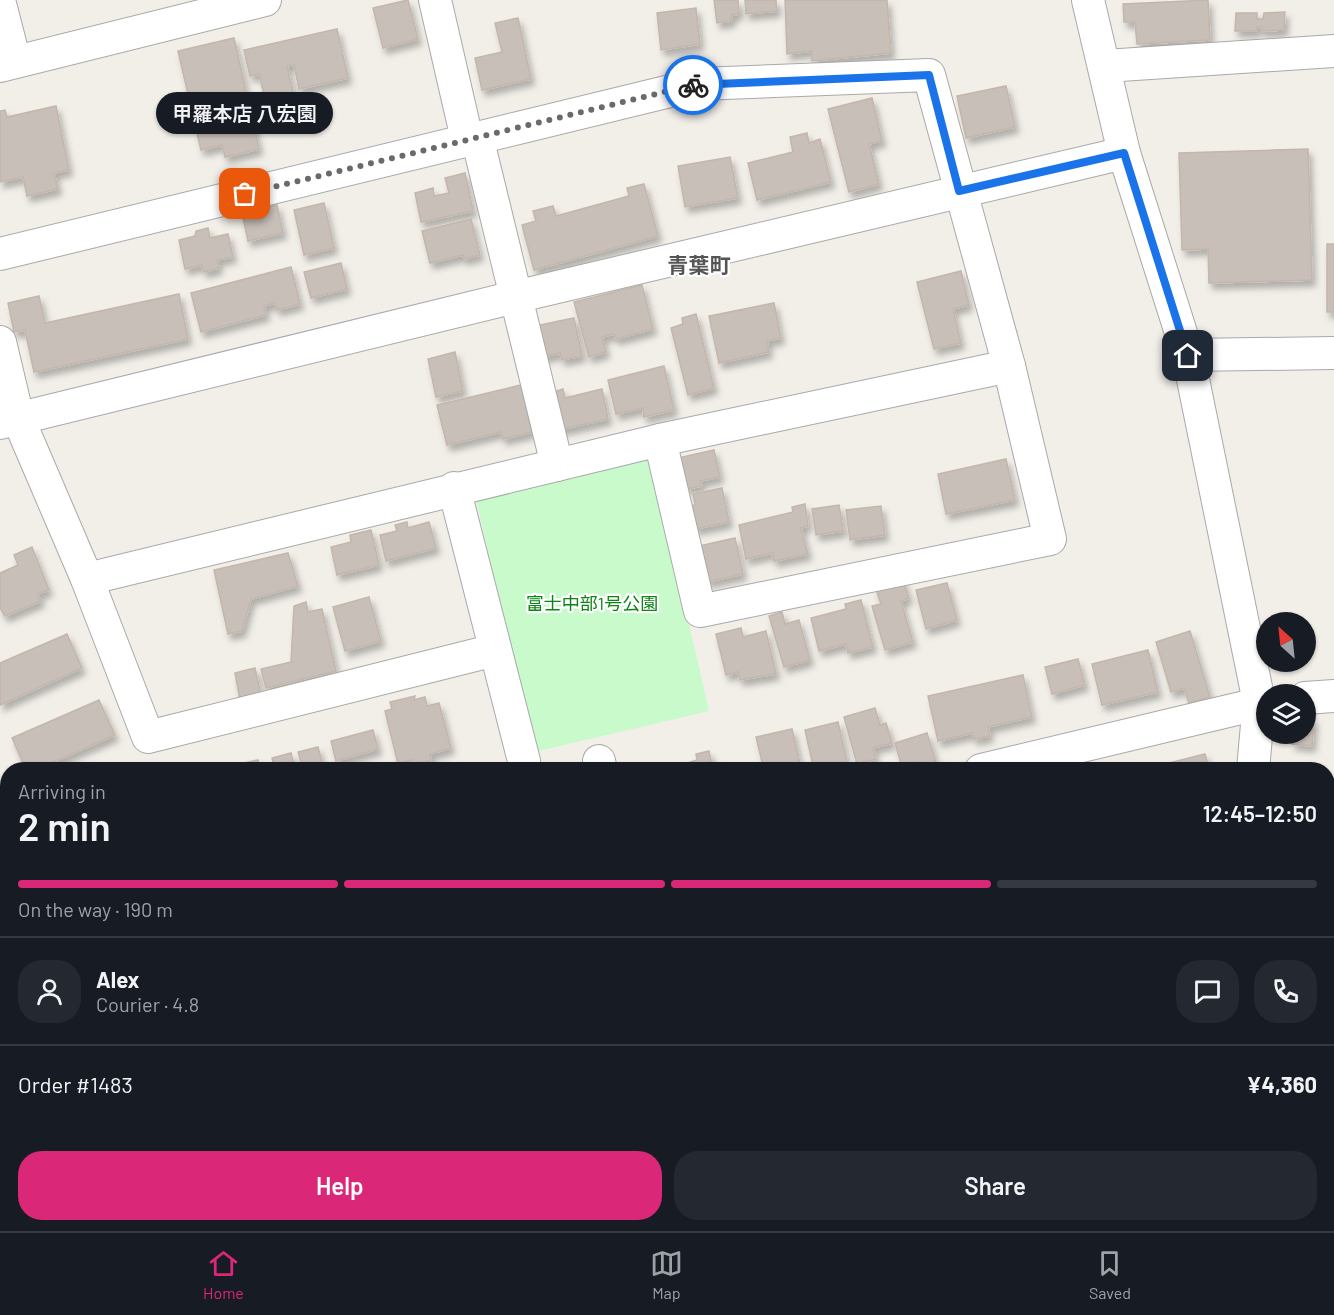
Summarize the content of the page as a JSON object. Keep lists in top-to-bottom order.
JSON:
{
  "districts": ["青葉町"],
  "parks": ["富士中部1号公園"],
  "places": ["甲羅本店 八宏園"],
  "north": "top left",
  "page": {
    "bubble": "甲羅本店 八宏園",
    "heading": ["2 min", "Arriving in", "12:45–12:50"],
    "panel": [
      "Alex",
      "Courier · 4.8",
      "Order #1483",
      "¥4,360"
    ],
    "bar": "On the way · 190 m",
    "buttons": ["Help", "Share"],
    "tabs": ["Home", "Map", "Saved"]
  }
}
